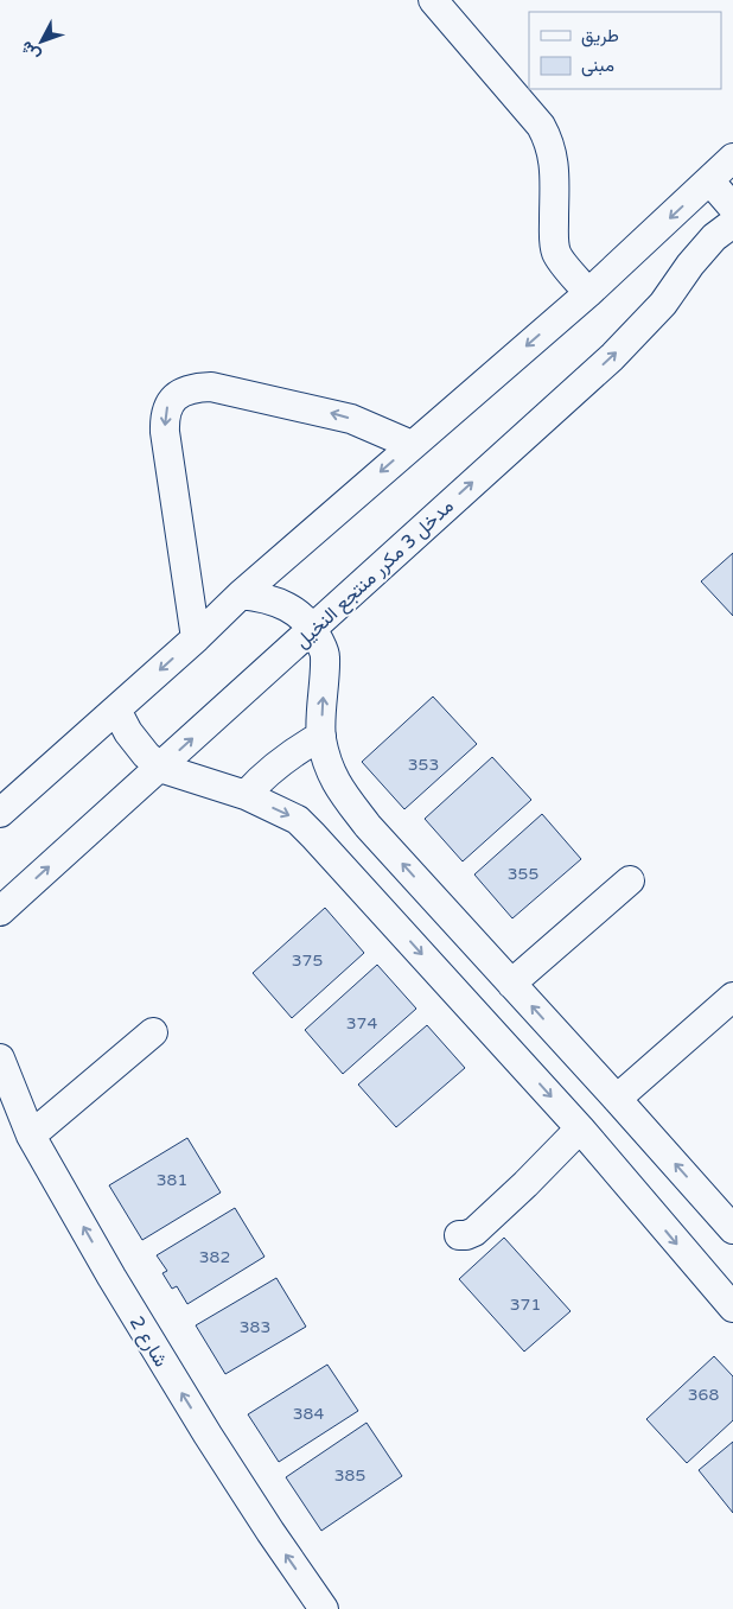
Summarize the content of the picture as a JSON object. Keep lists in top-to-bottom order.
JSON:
{
  "streets": {
    "street": ["مدخل 3 مكرر منتجع النخيل", "شارع 2"]
  },
  "one_way": ["شارع 2"],
  "house_numbers": [
    "353",
    "355",
    "375",
    "374",
    "381",
    "382",
    "371",
    "383",
    "368",
    "384",
    "385"
  ],
  "legend": ["طريق", "مبنى"],
  "north": "bottom left"
}
